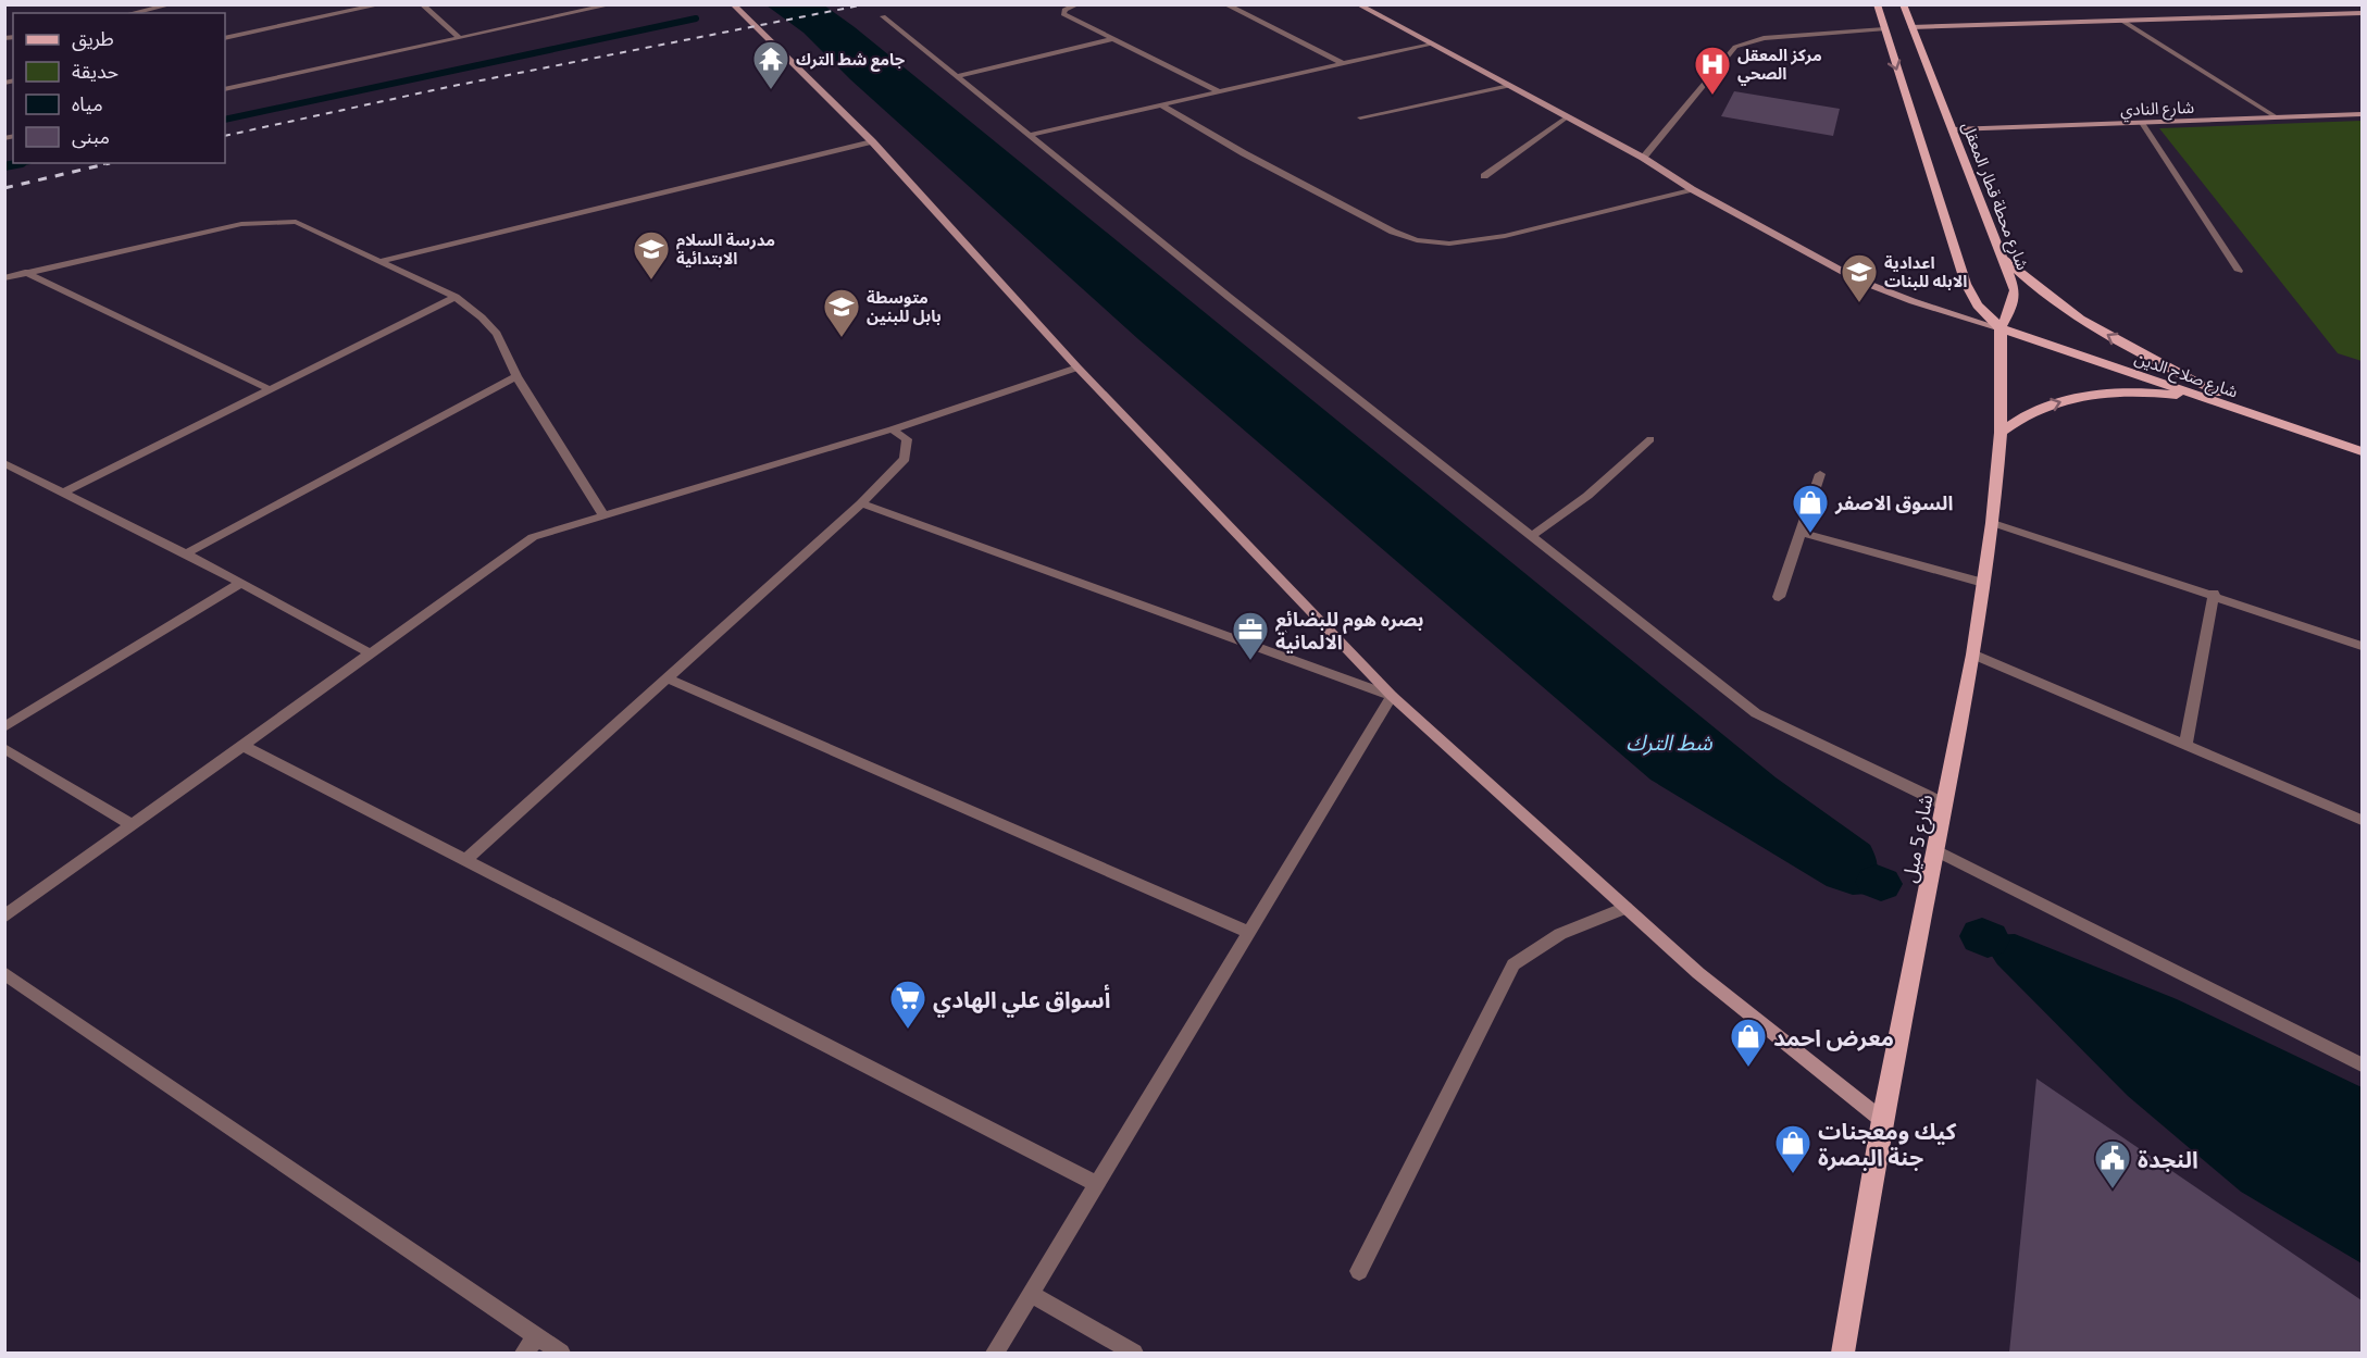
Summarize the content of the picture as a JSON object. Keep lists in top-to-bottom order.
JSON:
{
  "streets": {
    "main road": ["شارع محطة قطار المعقل", "شارع صلاح الدين", "شارع 5 ميل"],
    "street": ["شارع النادي"]
  },
  "crossings": [
    ["شارع النادي", "شارع محطة قطار المعقل"],
    ["شارع محطة قطار المعقل", "شارع صلاح الدين"],
    ["شارع محطة قطار المعقل", "شارع 5 ميل"],
    ["شارع صلاح الدين", "شارع 5 ميل"]
  ],
  "water": ["شط الترك"],
  "places": {
    "temple": ["جامع شط الترك"],
    "hospital": ["مركز المعقل الصحي"],
    "school or university": ["مدرسة السلام الابتدائية", "اعدادية الابله للبنات", "متوسطة بابل للبنين"],
    "shop": ["السوق الاصفر", "معرض احمد", "كيك ومعجنات جنة البصرة"],
    "office": ["بصره هوم للبضائع الالمانية"],
    "supermarket": ["أسواق علي الهادي"],
    "public building": ["النجدة"]
  },
  "legend": [
    "طريق",
    "حديقة",
    "مياه",
    "مبنى"
  ]
}
